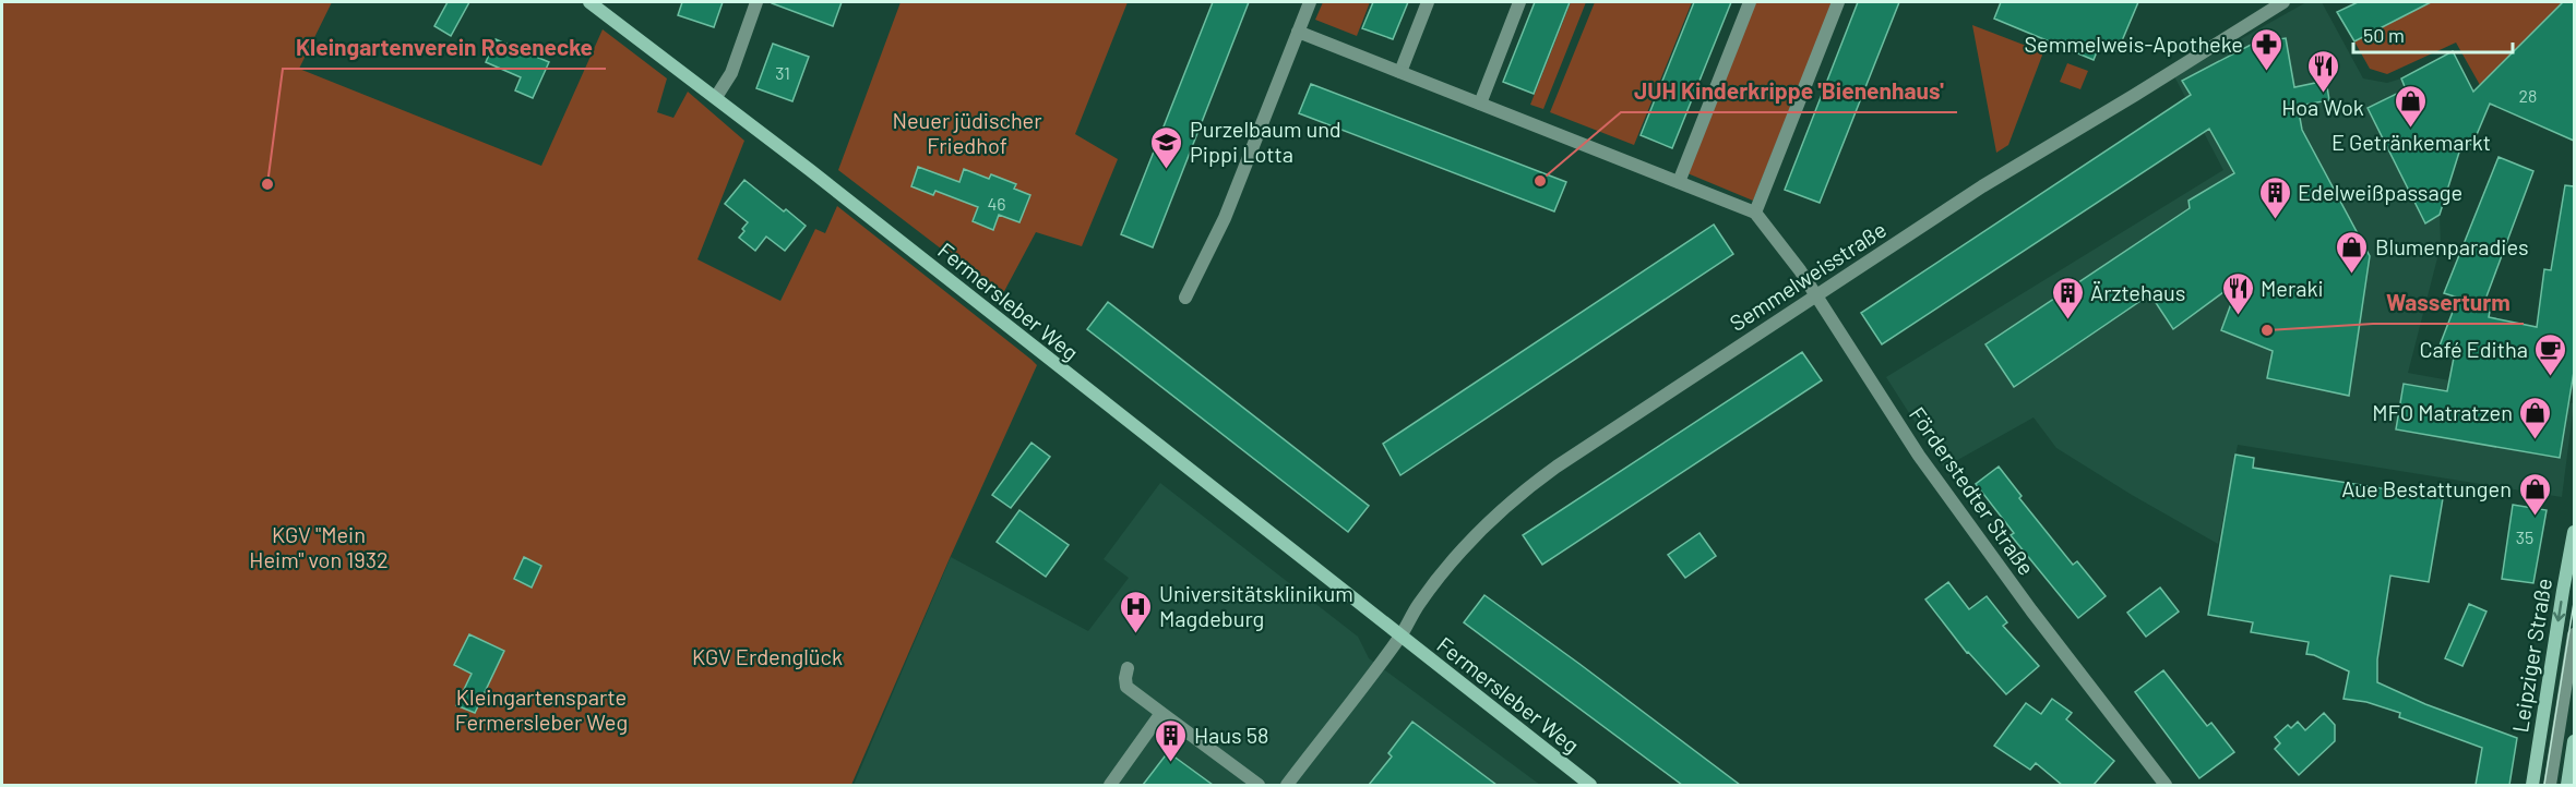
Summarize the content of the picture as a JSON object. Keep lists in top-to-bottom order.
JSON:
{
  "streets": {
    "street": [
      "Semmelweisstraße",
      "Fermersleber Weg",
      "Förderstedter Straße",
      "Leipziger Straße"
    ]
  },
  "crossings": [
    ["Semmelweisstraße", "Fermersleber Weg"],
    ["Semmelweisstraße", "Förderstedter Straße"]
  ],
  "parks": [
    "Neuer jüdischer Friedhof",
    "KGV \"Mein Heim\" von 1932",
    "KGV Erdenglück",
    "Kleingartensparte Fermersleber Weg"
  ],
  "places": {
    "pharmacy": ["Semmelweis-Apotheke"],
    "restaurant": ["Hoa Wok", "Meraki"],
    "shop": [
      "E Getränkemarkt",
      "Blumenparadies",
      "MFO Matratzen",
      "Aue Bestattungen"
    ],
    "school or university": ["Purzelbaum und Pippi Lotta"],
    "other": ["JUH Kinderkrippe 'Bienenhaus'", "Kleingartenverein Rosenecke", "Wasserturm"],
    "building": ["Edelweißpassage", "Ärztehaus", "Haus 58"],
    "cafe": ["Café Editha"],
    "hospital": ["Universitätsklinikum Magdeburg"]
  },
  "house_numbers": [
    "31",
    "28",
    "46",
    "35"
  ],
  "scale_bar": "50 m"
}
